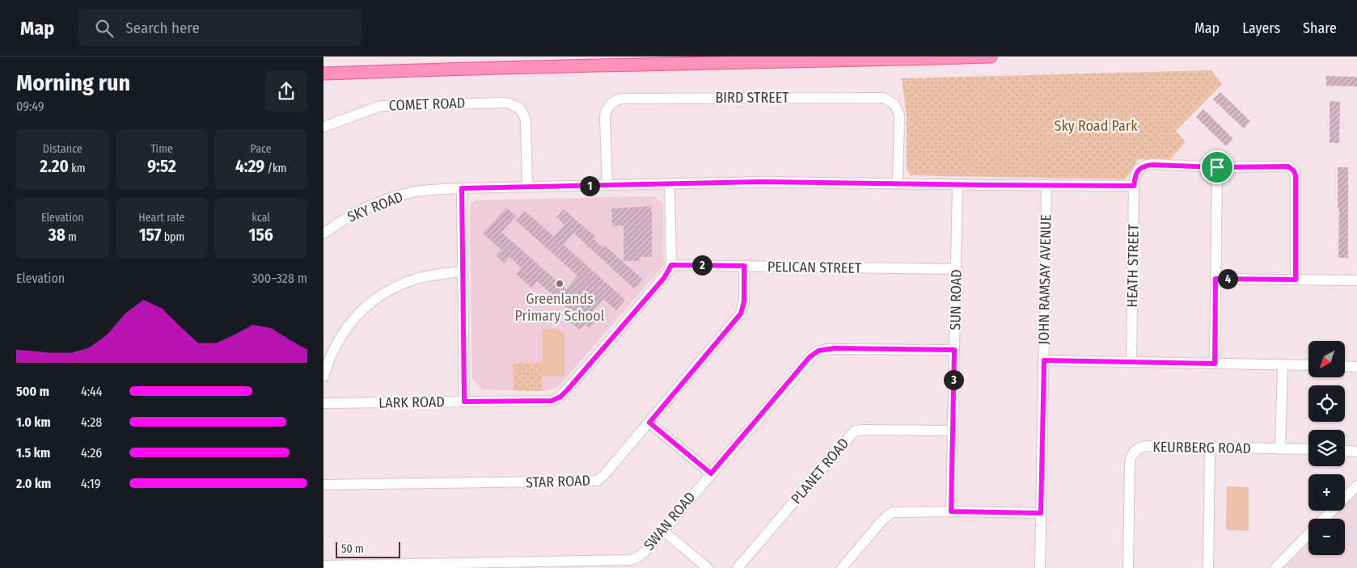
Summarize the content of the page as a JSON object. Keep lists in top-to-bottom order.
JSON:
{
  "streets": {
    "street": [
      "BIRD STREET",
      "COMET ROAD",
      "SKY ROAD",
      "HEATH STREET",
      "PELICAN STREET",
      "JOHN RAMSAY AVENUE",
      "SUN ROAD",
      "LARK ROAD",
      "KEURBERG ROAD",
      "PLANET ROAD",
      "STAR ROAD",
      "SWAN ROAD"
    ]
  },
  "crossings": [
    ["BIRD STREET", "SKY ROAD"],
    ["COMET ROAD", "SKY ROAD"],
    ["SKY ROAD", "HEATH STREET"],
    ["SKY ROAD", "JOHN RAMSAY AVENUE"],
    ["SKY ROAD", "SUN ROAD"],
    ["PELICAN STREET", "SUN ROAD"],
    ["PELICAN STREET", "LARK ROAD"],
    ["PELICAN STREET", "STAR ROAD"],
    ["SUN ROAD", "PLANET ROAD"],
    ["SUN ROAD", "SWAN ROAD"]
  ],
  "parks": ["Sky Road Park"],
  "places": ["Greenlands Primary School"],
  "scale_bar": "50 m",
  "north": "bottom left",
  "page": {
    "header": "Map",
    "search": "Search here",
    "nav": ["Map", "Layers", "Share"],
    "heading": ["Morning run", "09:49"],
    "stats": [
      ["Distance", "2.20 km"],
      ["Time", "9:52"],
      ["Pace", "4:29 /km"],
      ["Elevation", "38 m"],
      ["Heart rate", "157 bpm"],
      ["kcal", "156"]
    ],
    "pins": [
      "1",
      "2",
      "4",
      "3"
    ],
    "chart": ["Elevation", "300–328 m"],
    "map_buttons": ["+", "−"],
    "list": [
      {
        "name": "500 m",
        "note": "4:44"
      },
      {
        "name": "1.0 km",
        "note": "4:28"
      },
      {
        "name": "1.5 km",
        "note": "4:26"
      },
      {
        "name": "2.0 km",
        "note": "4:19"
      }
    ],
    "scale": "50 m"
  }
}
